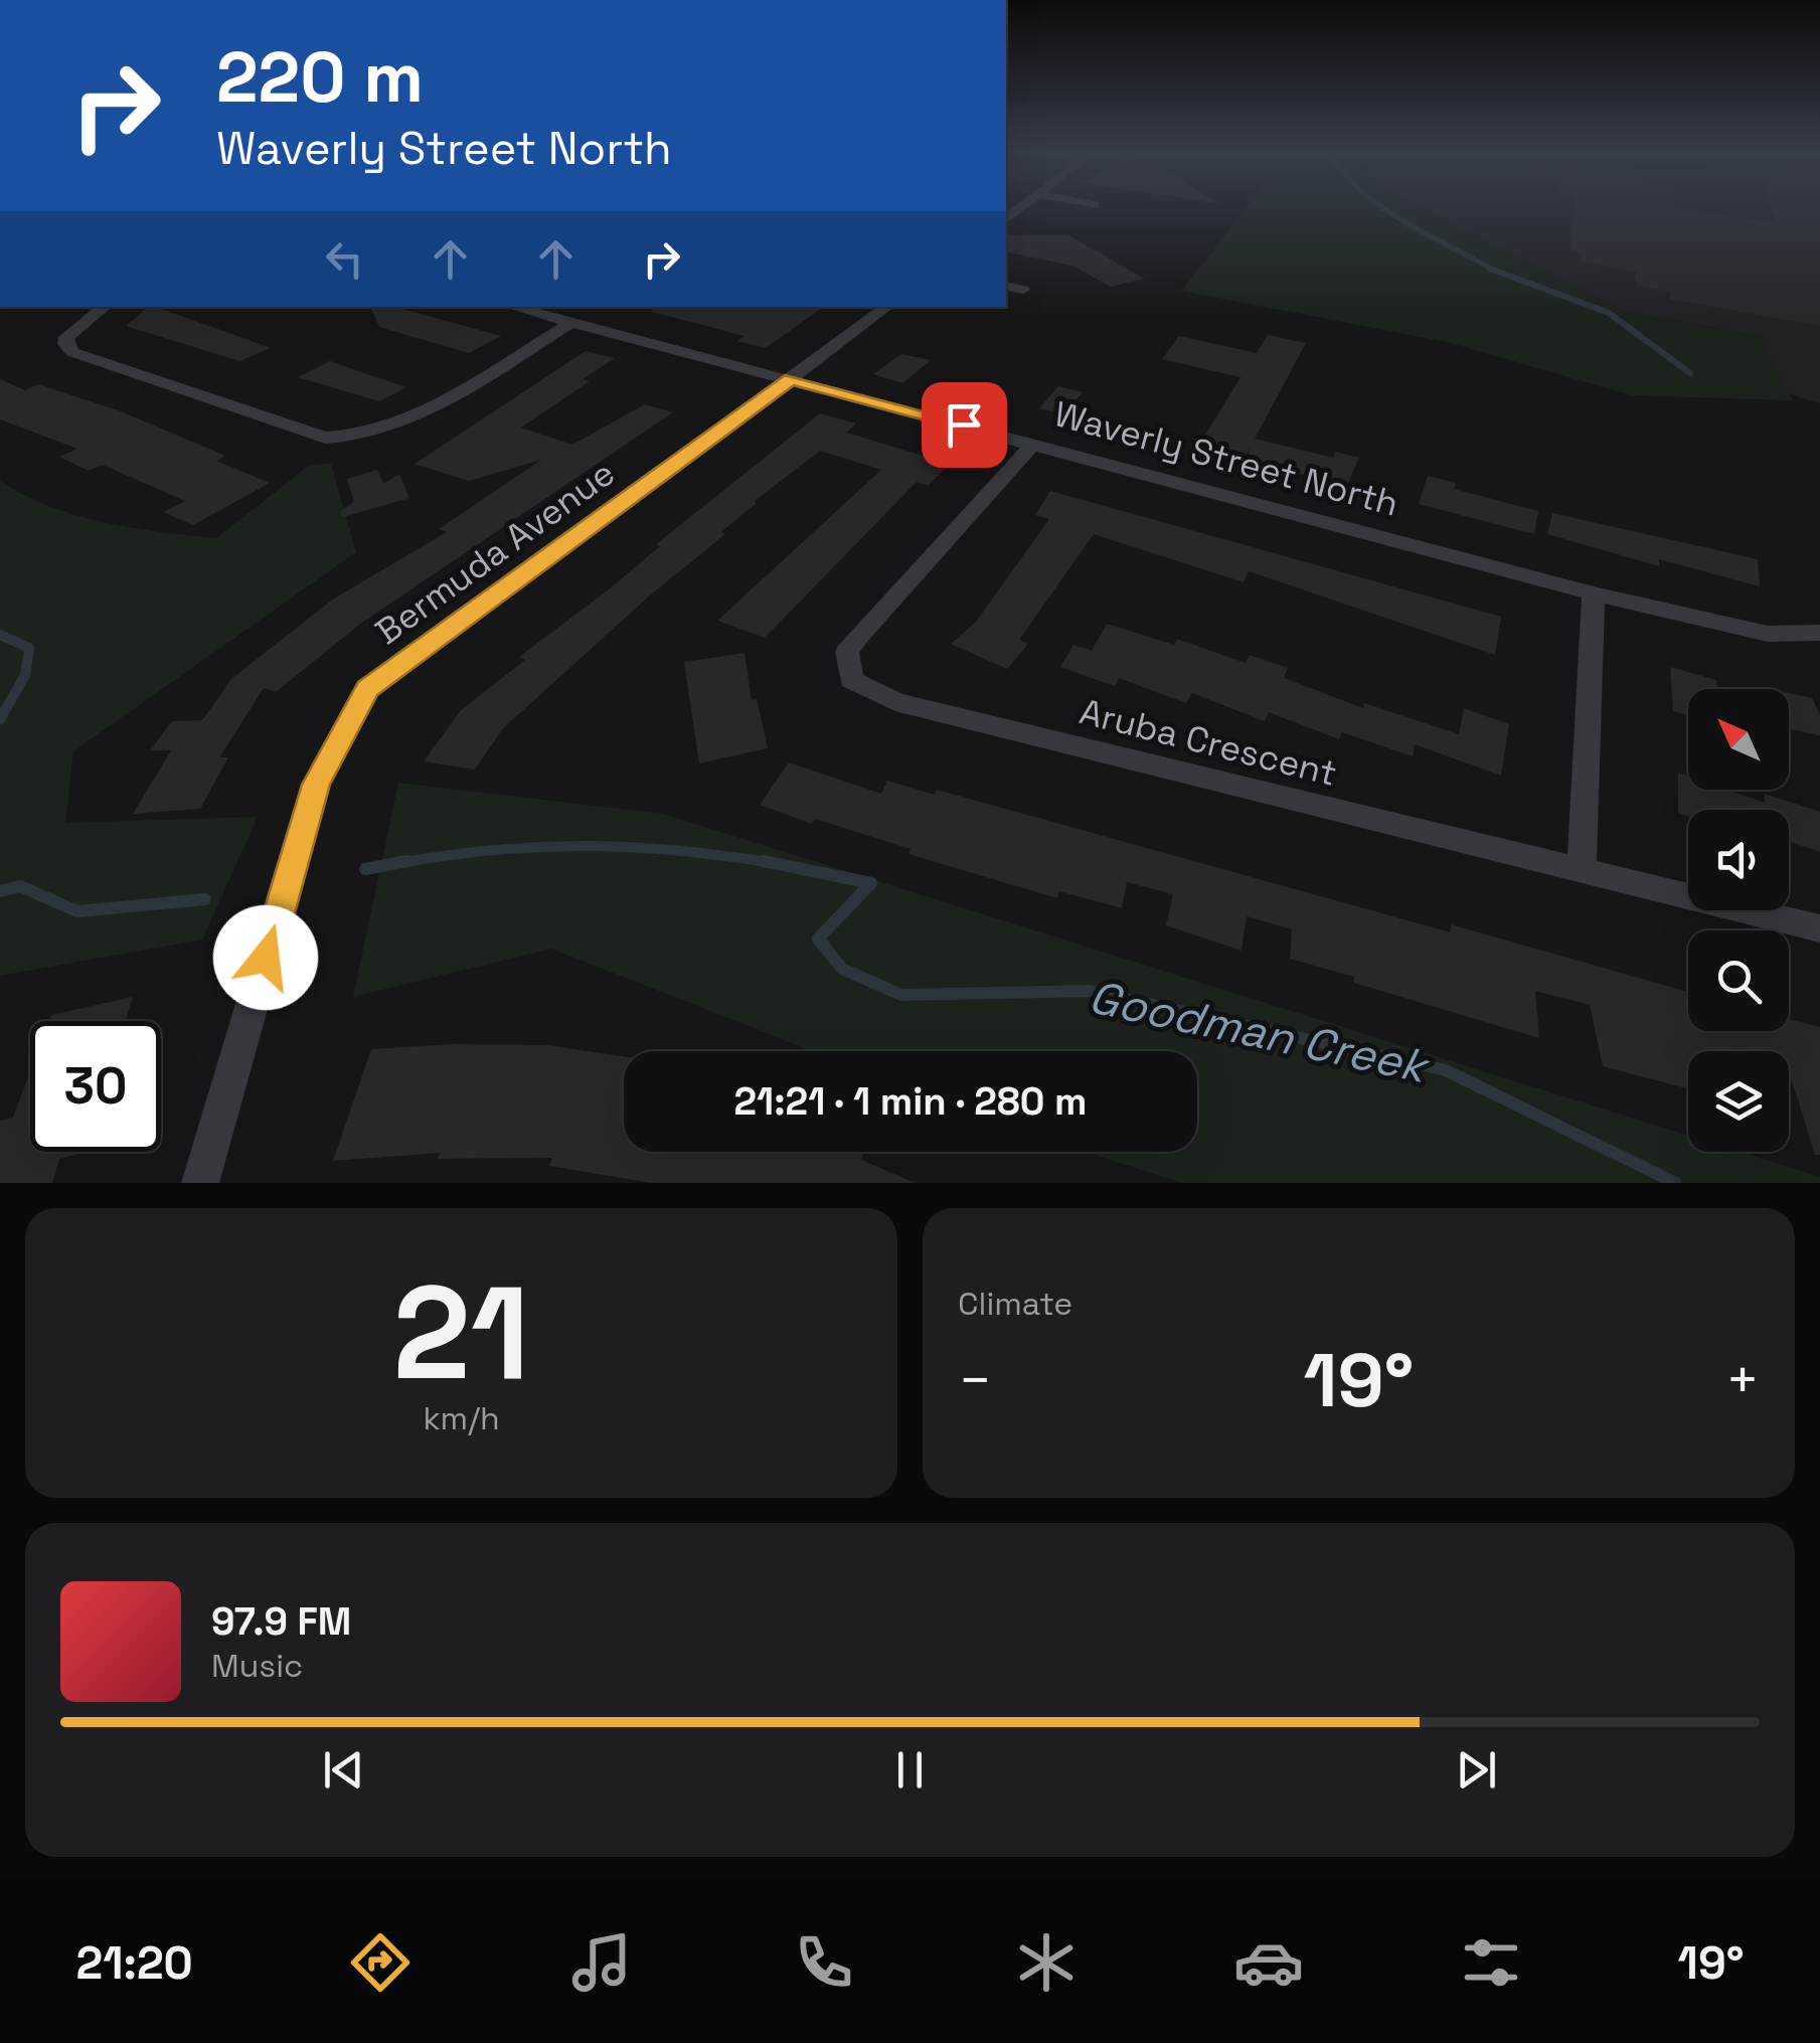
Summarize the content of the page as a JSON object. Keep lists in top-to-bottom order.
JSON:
{
  "streets": {
    "street": ["Waverly Street North", "Bermuda Avenue", "Aruba Crescent"]
  },
  "crossings": [
    ["Waverly Street North", "Bermuda Avenue"],
    ["Waverly Street North", "Aruba Crescent"]
  ],
  "water": ["Goodman Creek"],
  "north": "top left",
  "page": {
    "turn": ["220 m", "Waverly Street North"],
    "limit": "30",
    "trip": "21:21 · 1 min · 280 m",
    "tile": [
      ["21", "km/h"],
      "Climate"
    ],
    "heat": ["−", "19°", "+"],
    "song": ["97.9 FM", "Music"],
    "tabs": ["21:20", "19°"]
  }
}
